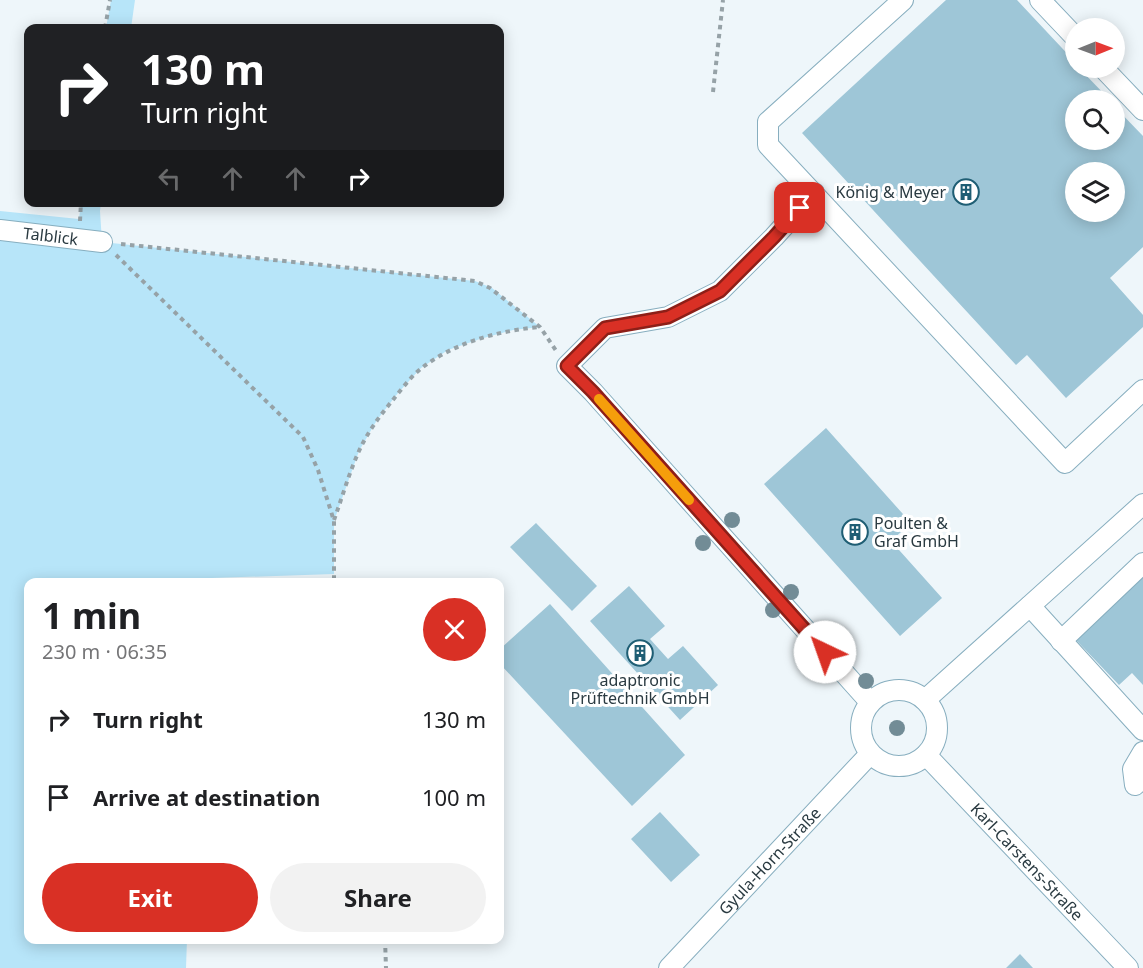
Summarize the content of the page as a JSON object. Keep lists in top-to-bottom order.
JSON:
{
  "streets": {
    "street": ["Talblick", "Gyula-Horn-Straße", "Karl-Carstens-Straße"]
  },
  "crossings": [
    ["Gyula-Horn-Straße", "Karl-Carstens-Straße"]
  ],
  "places": {
    "building": ["König & Meyer", "Poulten & Graf GmbH", "adaptronic Prüftechnik GmbH"]
  },
  "north": "right",
  "page": {
    "turn": ["130 m", "Turn right"],
    "heading": ["1 min", "230 m · 06:35"],
    "list": [
      {
        "name": "Turn right",
        "value": "130 m"
      },
      {
        "name": "Arrive at destination",
        "value": "100 m"
      }
    ],
    "buttons": ["Exit", "Share"]
  }
}
